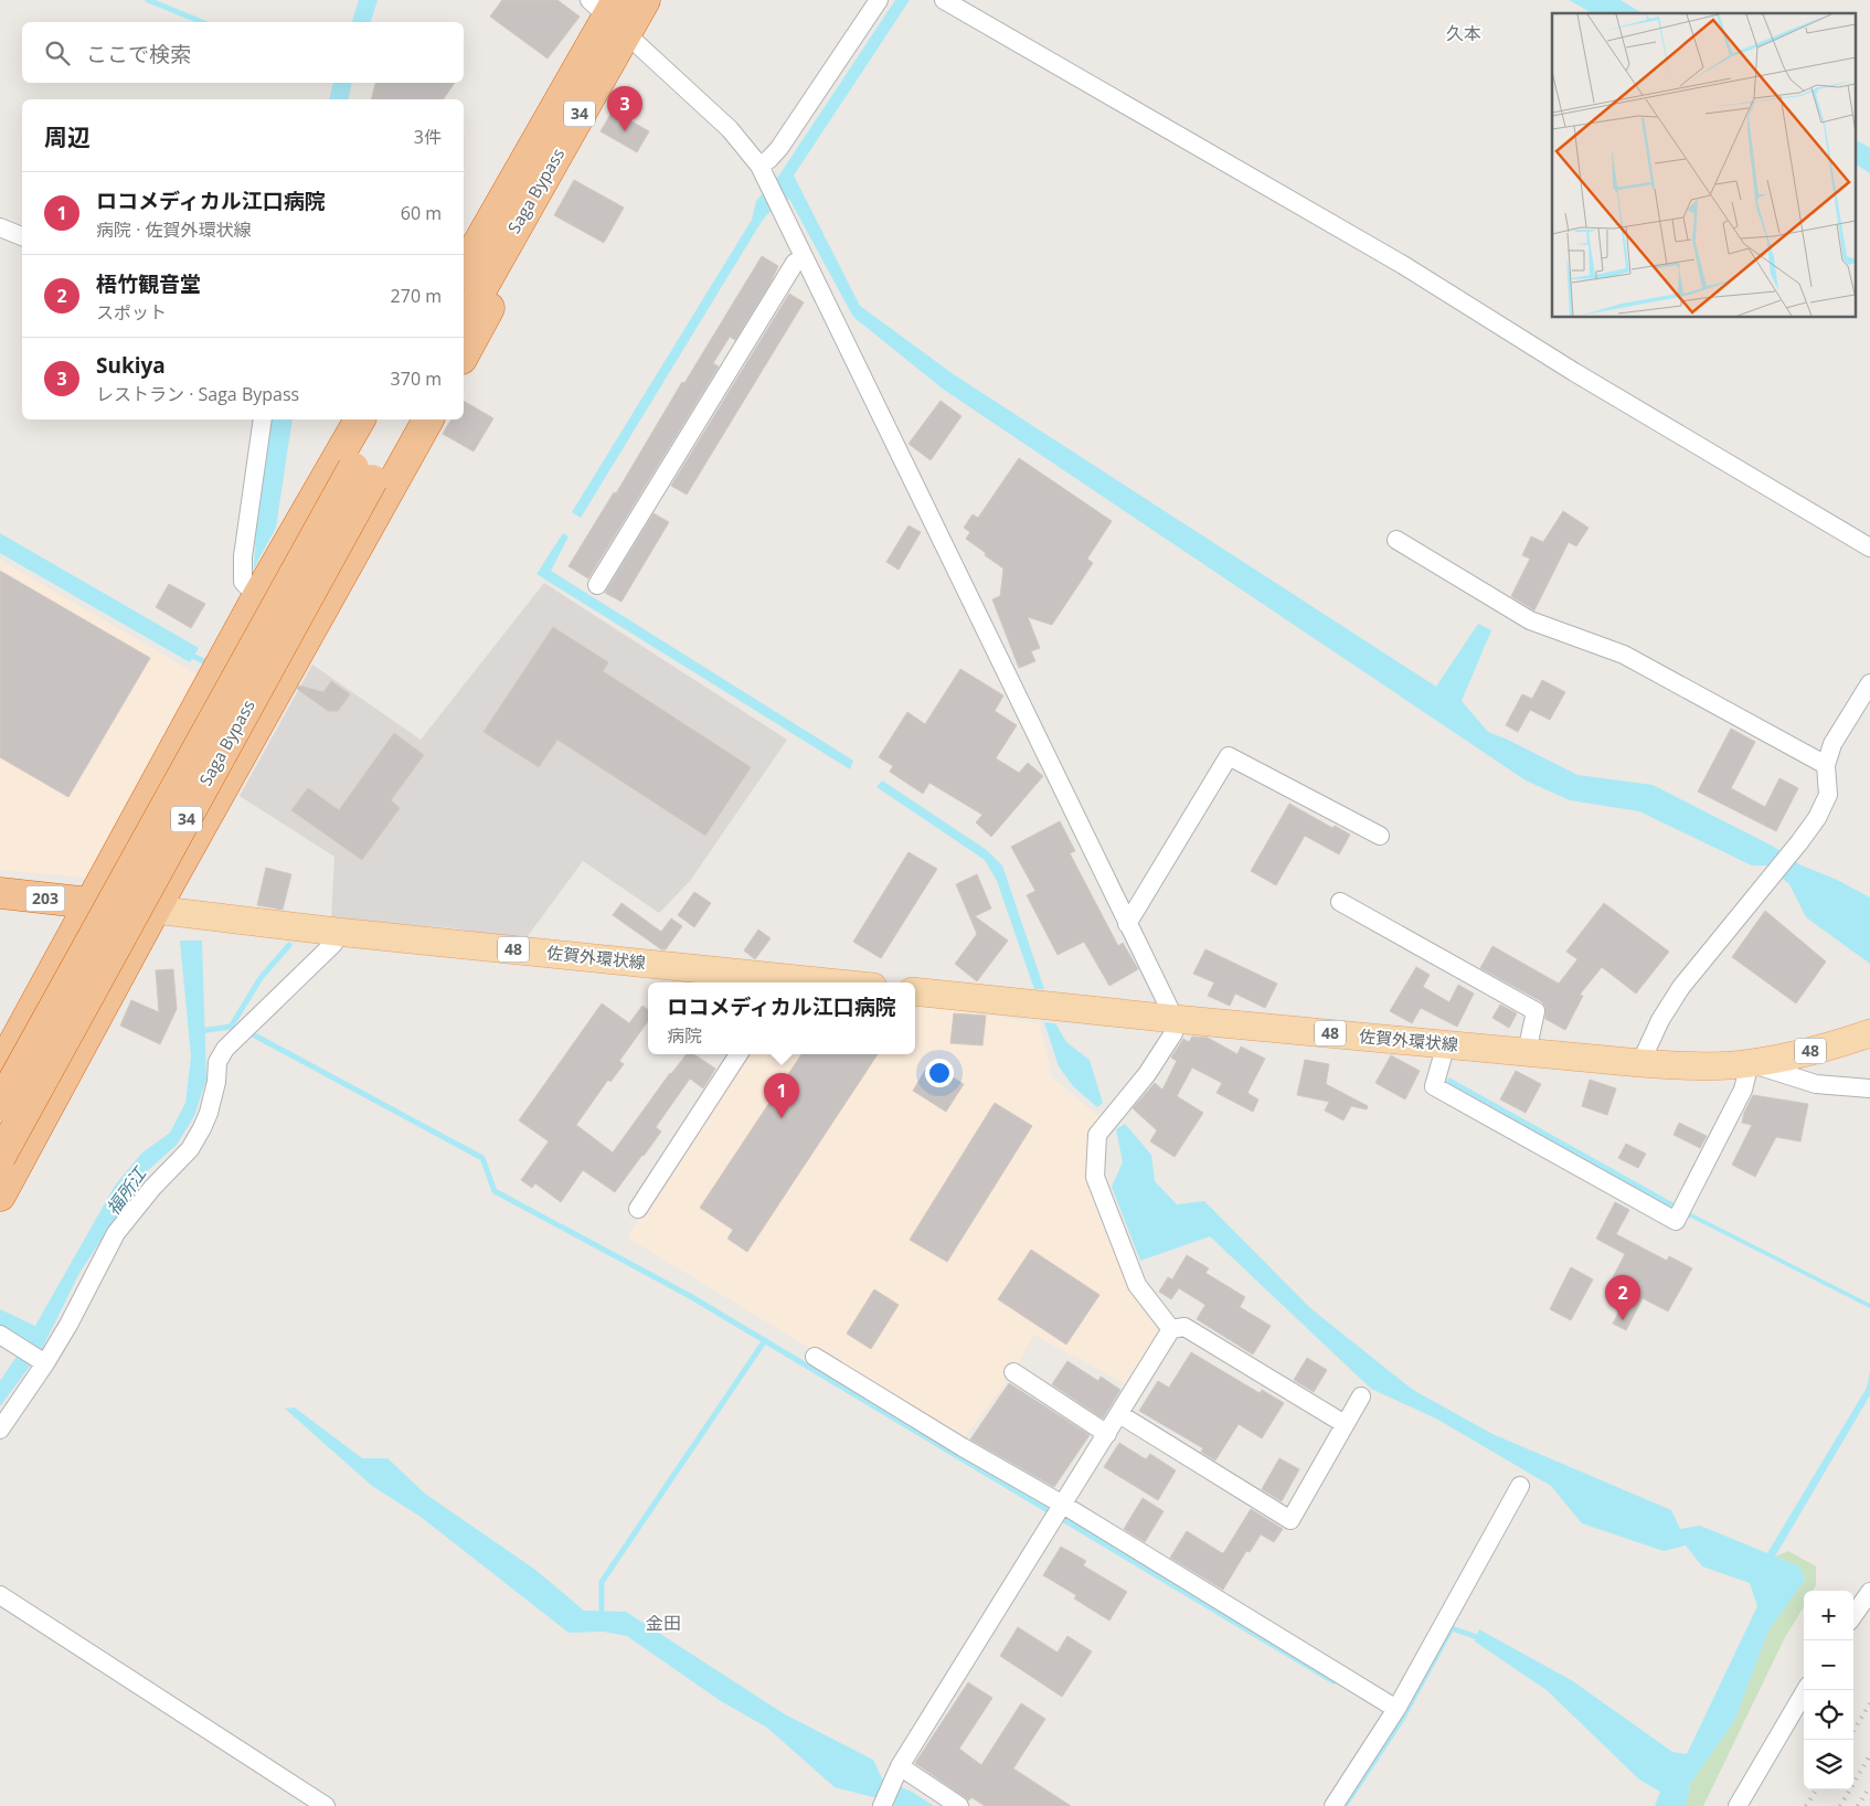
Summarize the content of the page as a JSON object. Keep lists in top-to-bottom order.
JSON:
{
  "streets": {
    "highway": ["34", "Saga Bypass", "203"],
    "main road": ["48", "佐賀外環状線"]
  },
  "crossings": [
    ["34", "Saga Bypass"],
    ["34", "203"],
    ["34", "佐賀外環状線"],
    ["203", "佐賀外環状線"]
  ],
  "districts": ["久本", "金田"],
  "water": ["福所江"],
  "page": {
    "search": "ここで検索",
    "pins": ["3", "1", "2"],
    "heading": ["周辺", "3件"],
    "list": [
      {
        "mark": "1",
        "name": "ロコメディカル江口病院",
        "note": "病院 · 佐賀外環状線",
        "value": "60 m"
      },
      {
        "mark": "2",
        "name": "梧竹観音堂",
        "note": "スポット",
        "value": "270 m"
      },
      {
        "mark": "3",
        "name": "Sukiya",
        "note": "レストラン · Saga Bypass",
        "value": "370 m"
      }
    ],
    "popup": ["ロコメディカル江口病院", "病院"],
    "map_buttons": ["+", "−"]
  }
}
